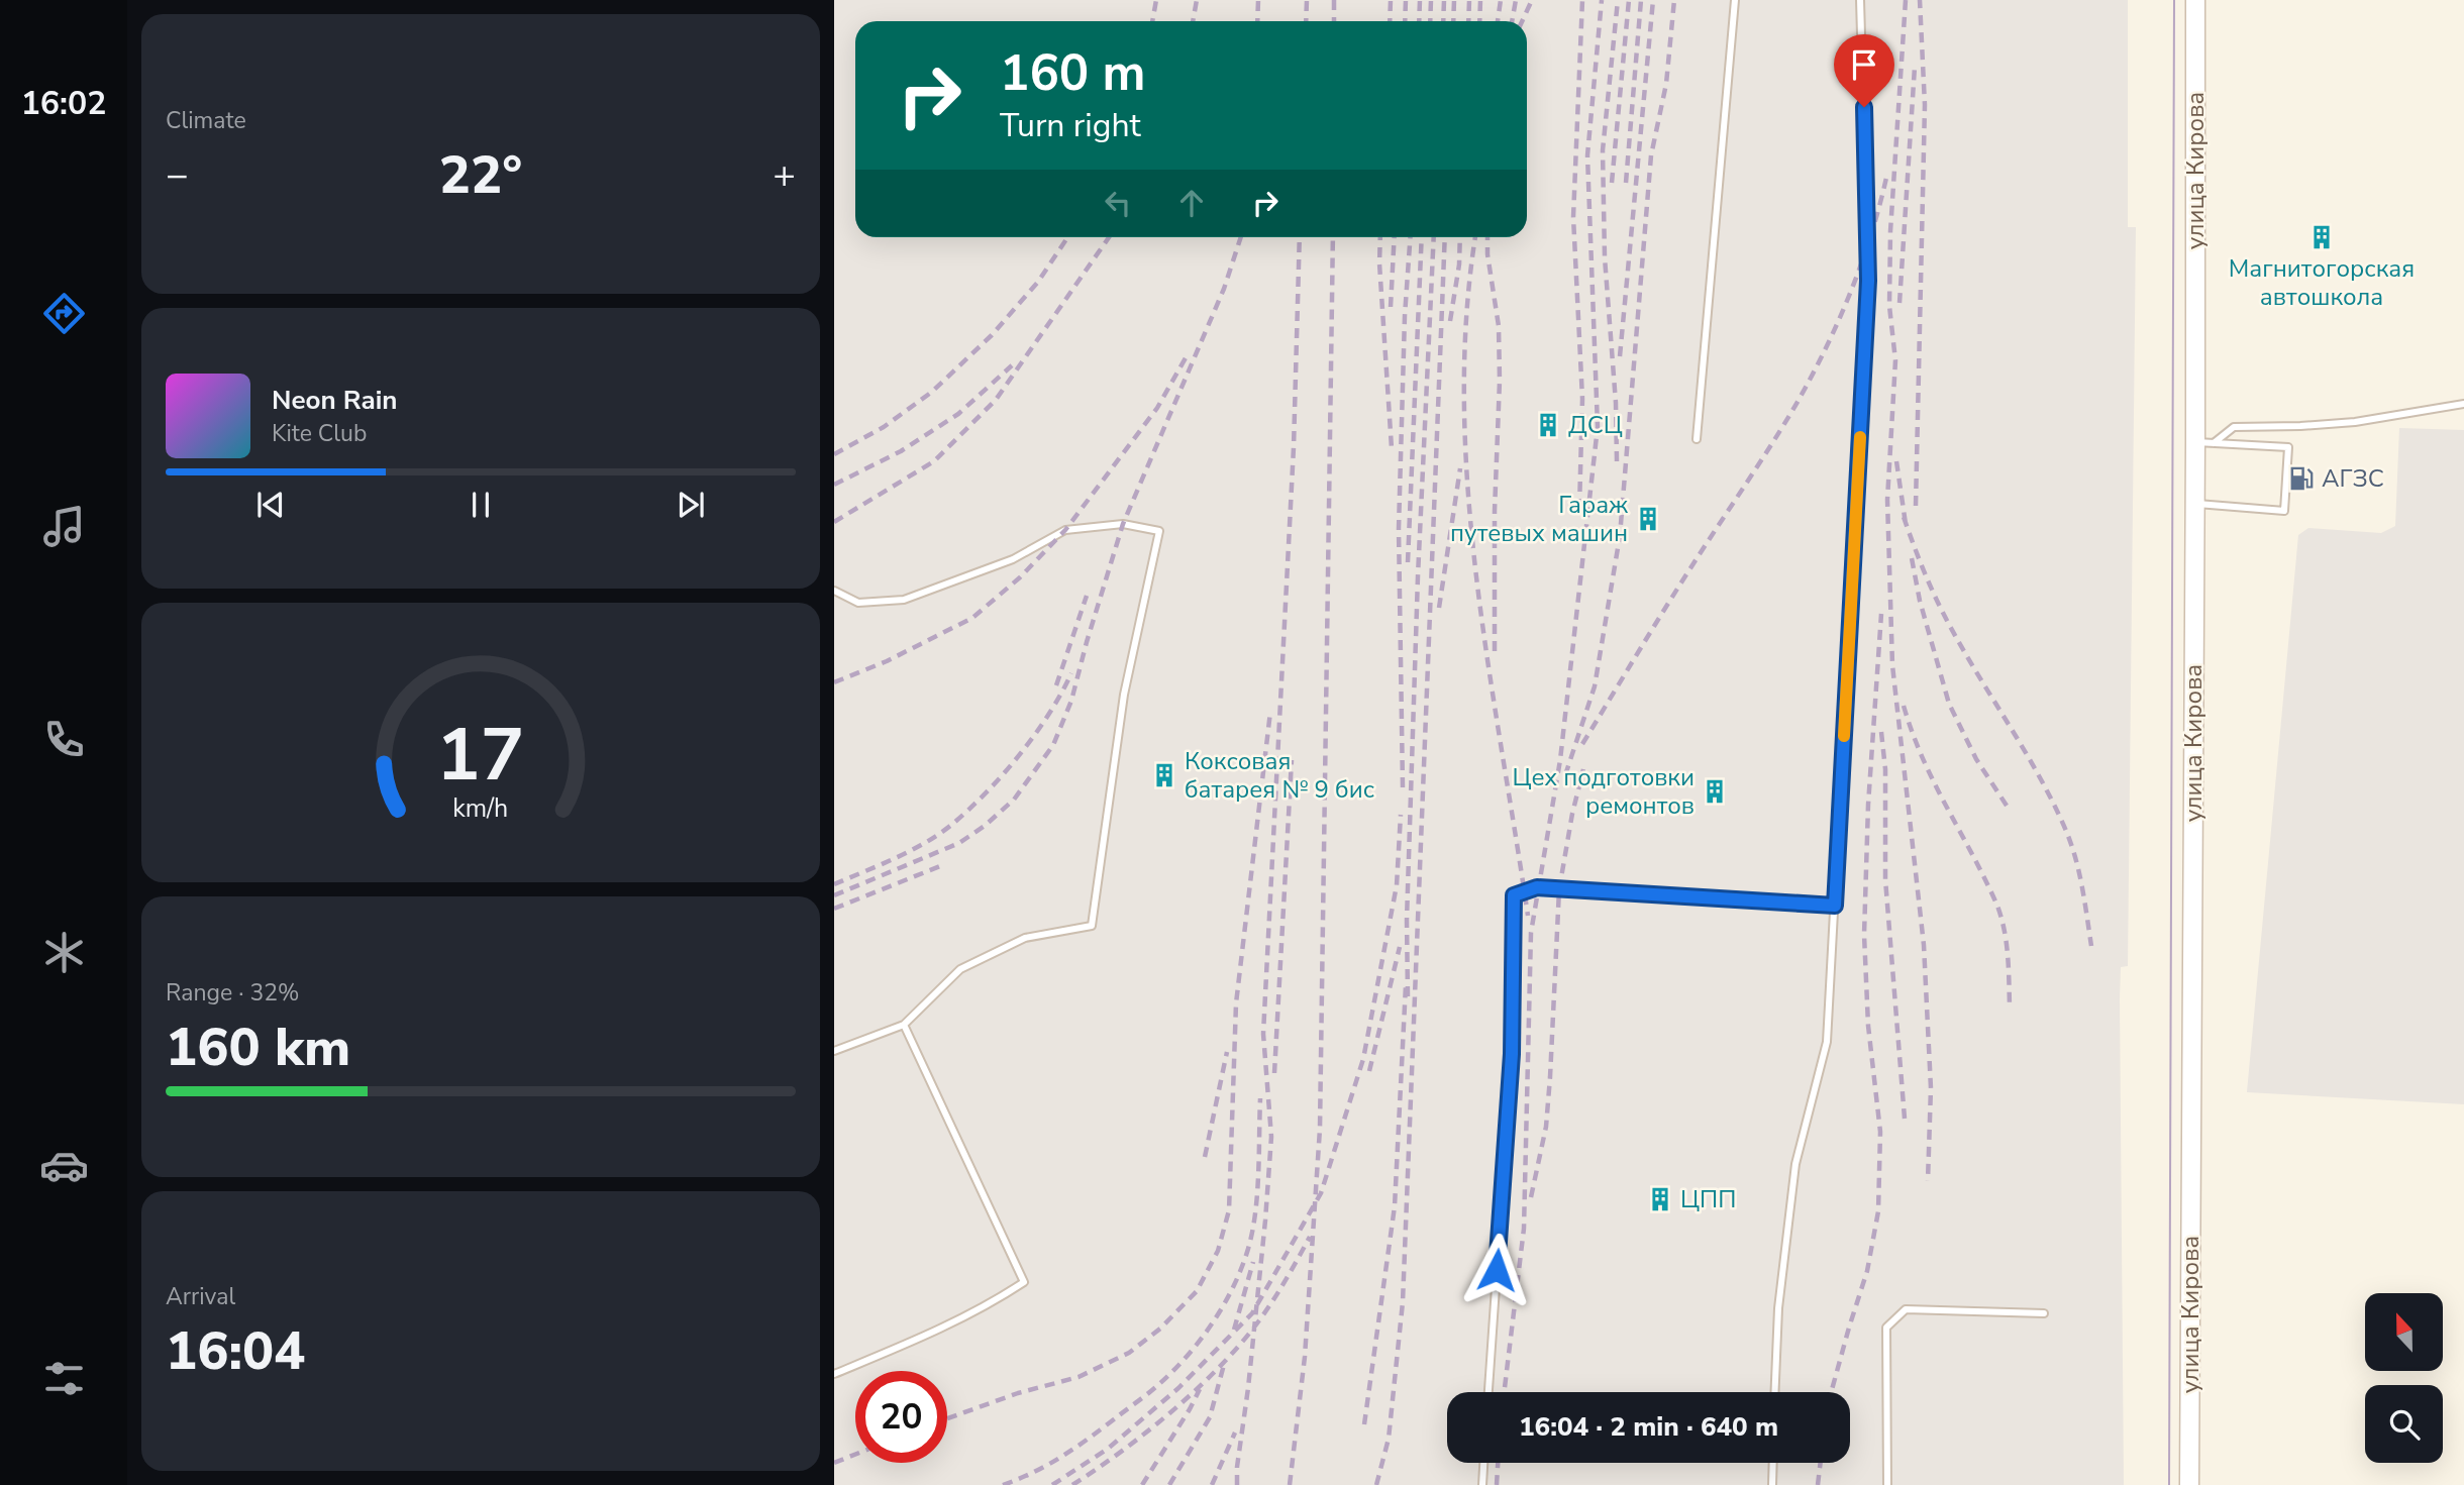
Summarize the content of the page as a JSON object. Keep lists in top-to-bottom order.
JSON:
{
  "streets": {
    "main road": ["улица Кирова"]
  },
  "places": {
    "building": [
      "Магнитогорская автошкола",
      "ДСЦ",
      "Гараж путевых машин",
      "Коксовая батарея № 9 бис",
      "Цех подготовки ремонтов",
      "ЦПП"
    ],
    "fuel station": ["АГЗС"]
  },
  "north": "top",
  "page": {
    "tabs": "16:02",
    "tile": [
      "Climate",
      ["Range · 32%", "160 km"],
      ["Arrival", "16:04"]
    ],
    "turn": ["160 m", "Turn right"],
    "heat": ["−", "22°", "+"],
    "song": ["Neon Rain", "Kite Club"],
    "limit": "20",
    "trip": "16:04 · 2 min · 640 m",
    "gauge": ["17", "km/h"]
  }
}
